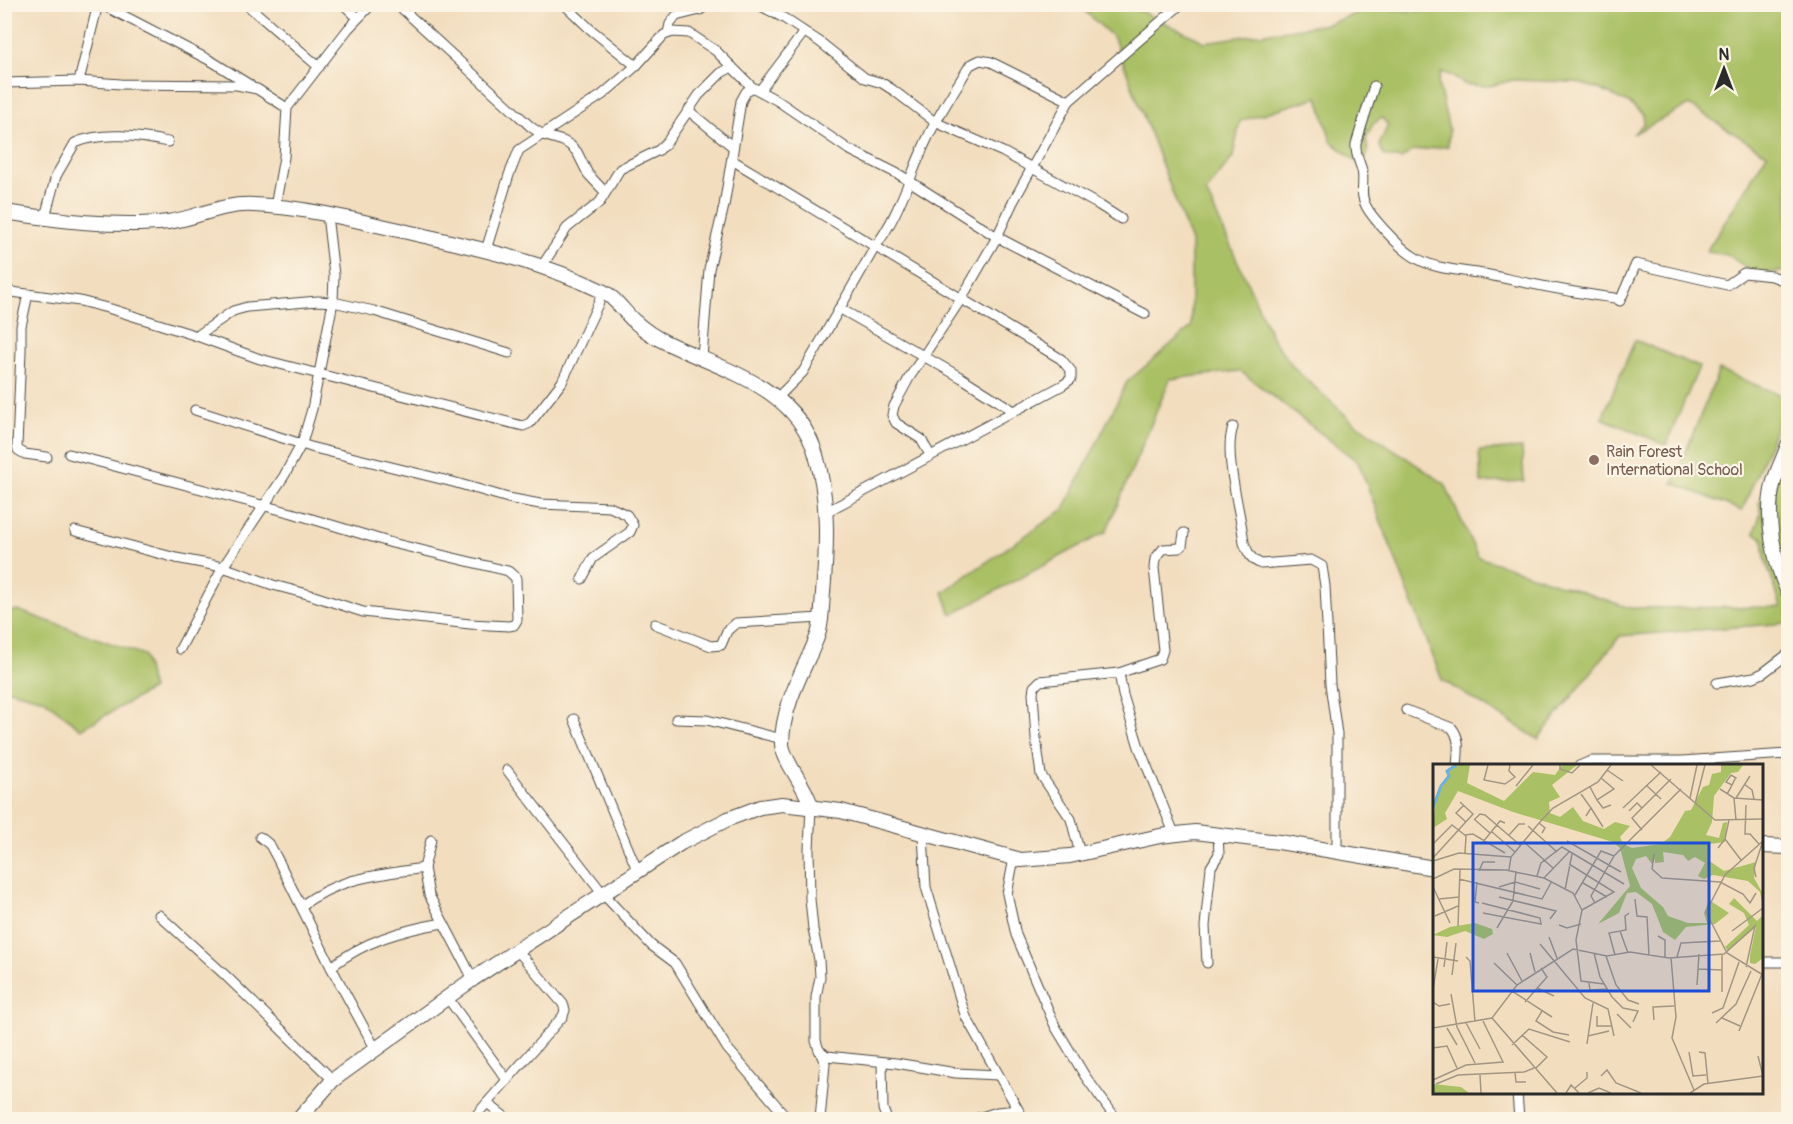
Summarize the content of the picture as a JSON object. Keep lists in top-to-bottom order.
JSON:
{
  "places": ["Rain Forest International School"],
  "north": "top"
}
